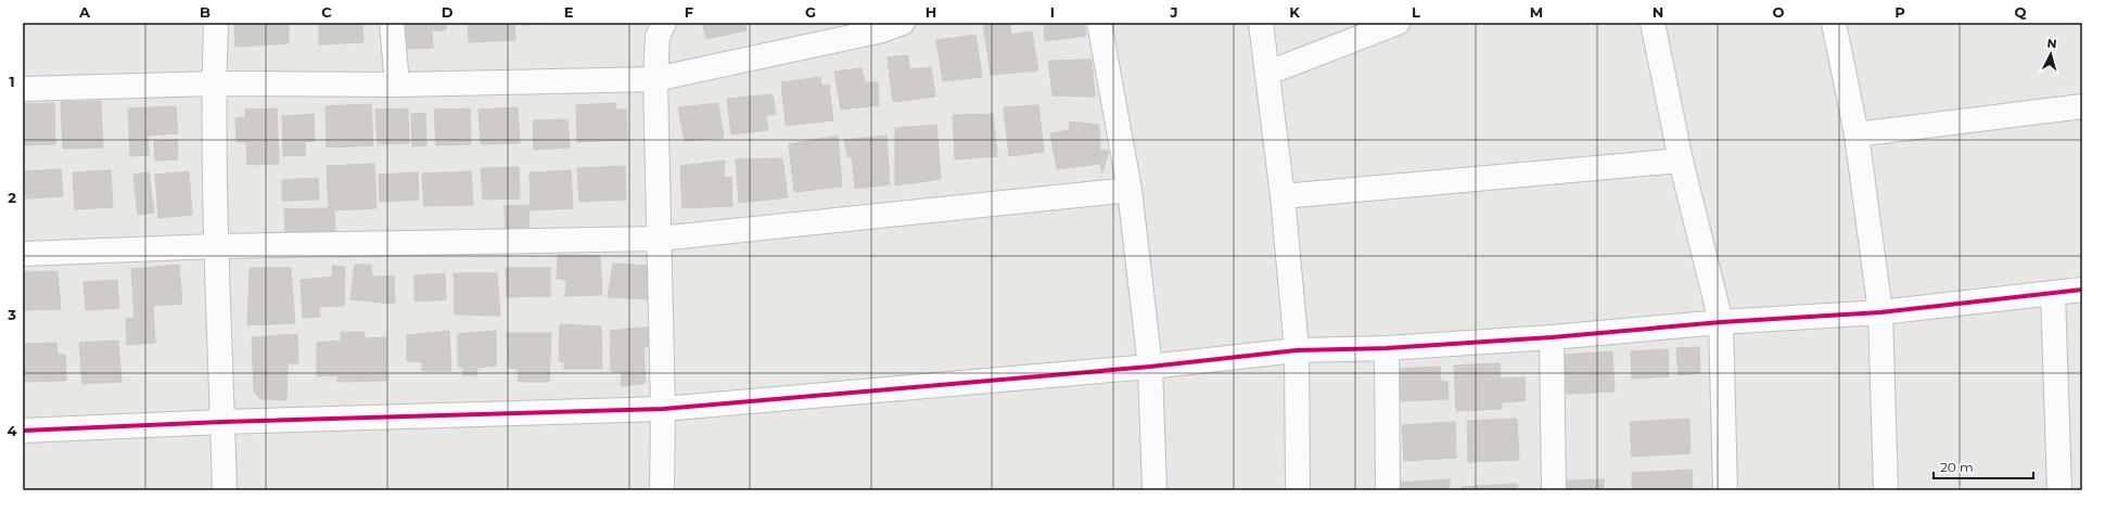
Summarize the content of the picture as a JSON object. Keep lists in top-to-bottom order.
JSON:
{
  "scale_bar": "20 m",
  "north": "top",
  "grid": {
    "columns": [
      "A",
      "B",
      "C",
      "D",
      "E",
      "F",
      "G",
      "H",
      "I",
      "J",
      "K",
      "L",
      "M",
      "N",
      "O",
      "P",
      "Q"
    ],
    "rows": [
      "1",
      "2",
      "3",
      "4"
    ]
  }
}
